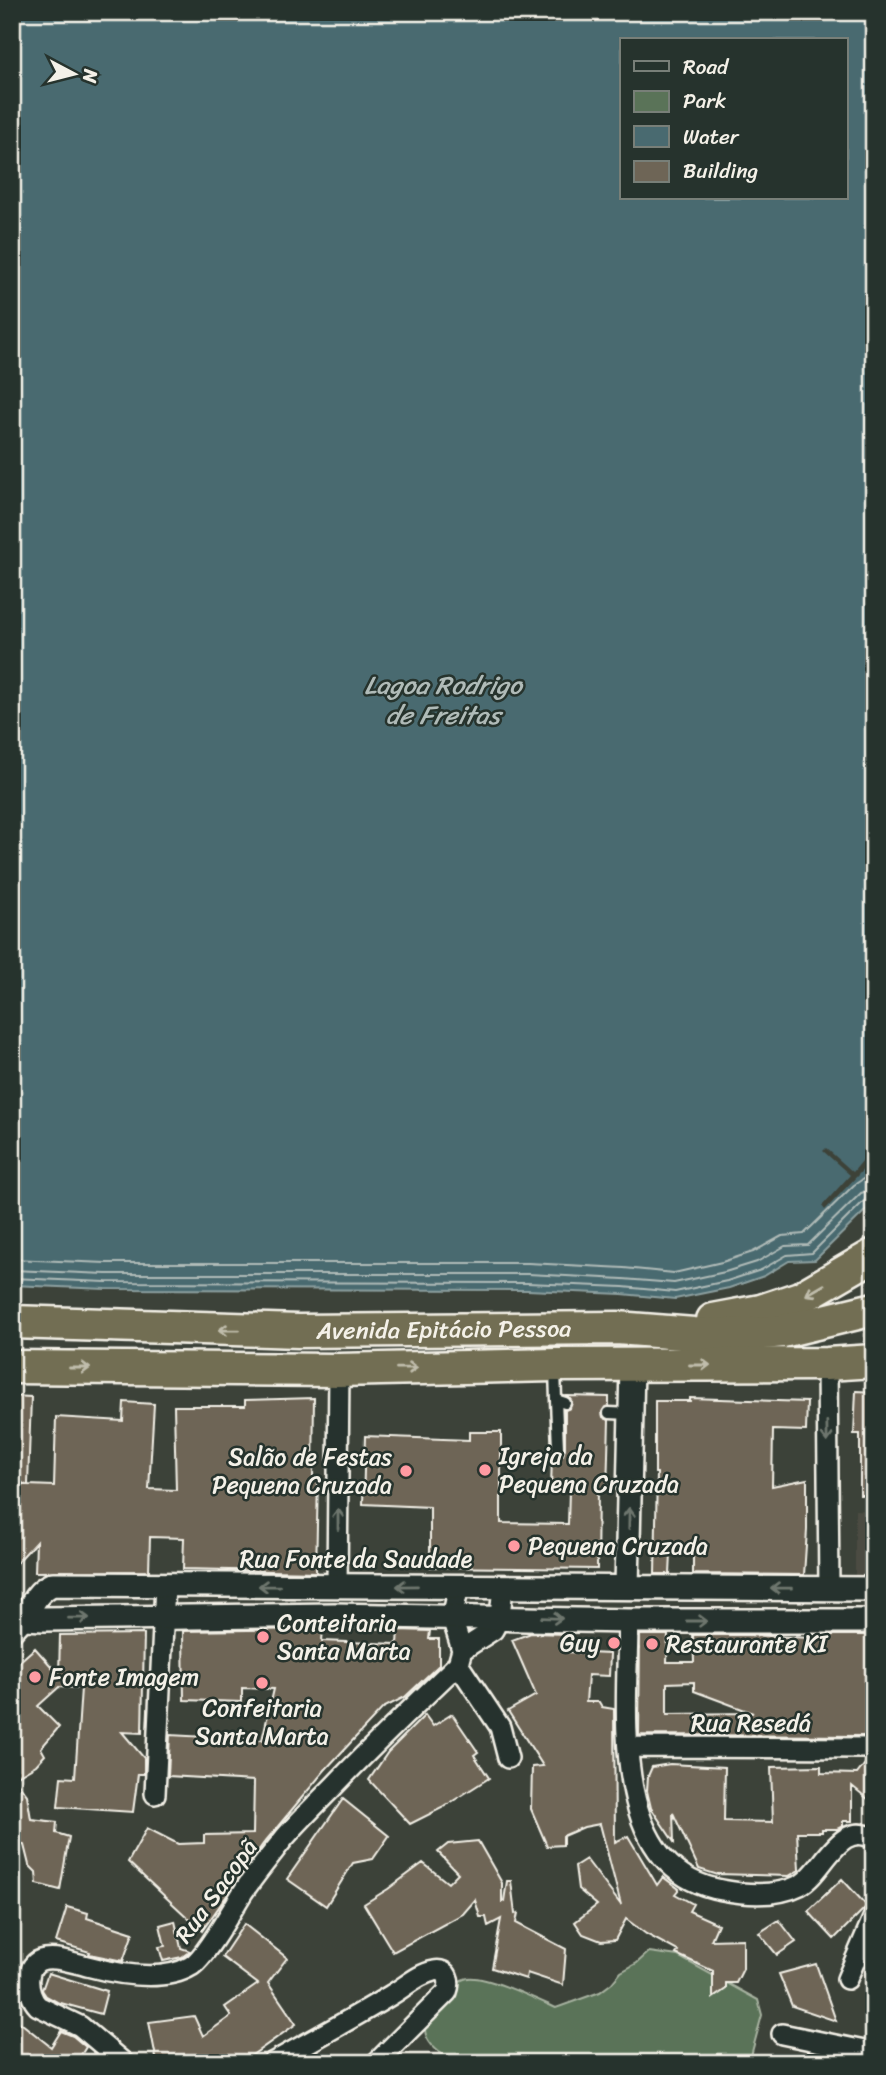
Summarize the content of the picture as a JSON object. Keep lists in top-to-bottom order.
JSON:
{
  "streets": {
    "highway": ["Avenida Epitácio Pessoa"],
    "street": ["Rua Fonte da Saudade", "Rua Resedá", "Rua Sacopã"]
  },
  "crossings": [
    ["Rua Fonte da Saudade", "Rua Sacopã"]
  ],
  "water": ["Lagoa Rodrigo de Freitas"],
  "places": [
    "Igreja da Pequena Cruzada",
    "Salão de Festas Pequena Cruzada",
    "Pequena Cruzada",
    "Conteitaria Santa Marta",
    "Guy",
    "Restaurante KI",
    "Fonte Imagem",
    "Confeitaria Santa Marta"
  ],
  "legend": [
    "Road",
    "Park",
    "Water",
    "Building"
  ],
  "north": "right"
}
